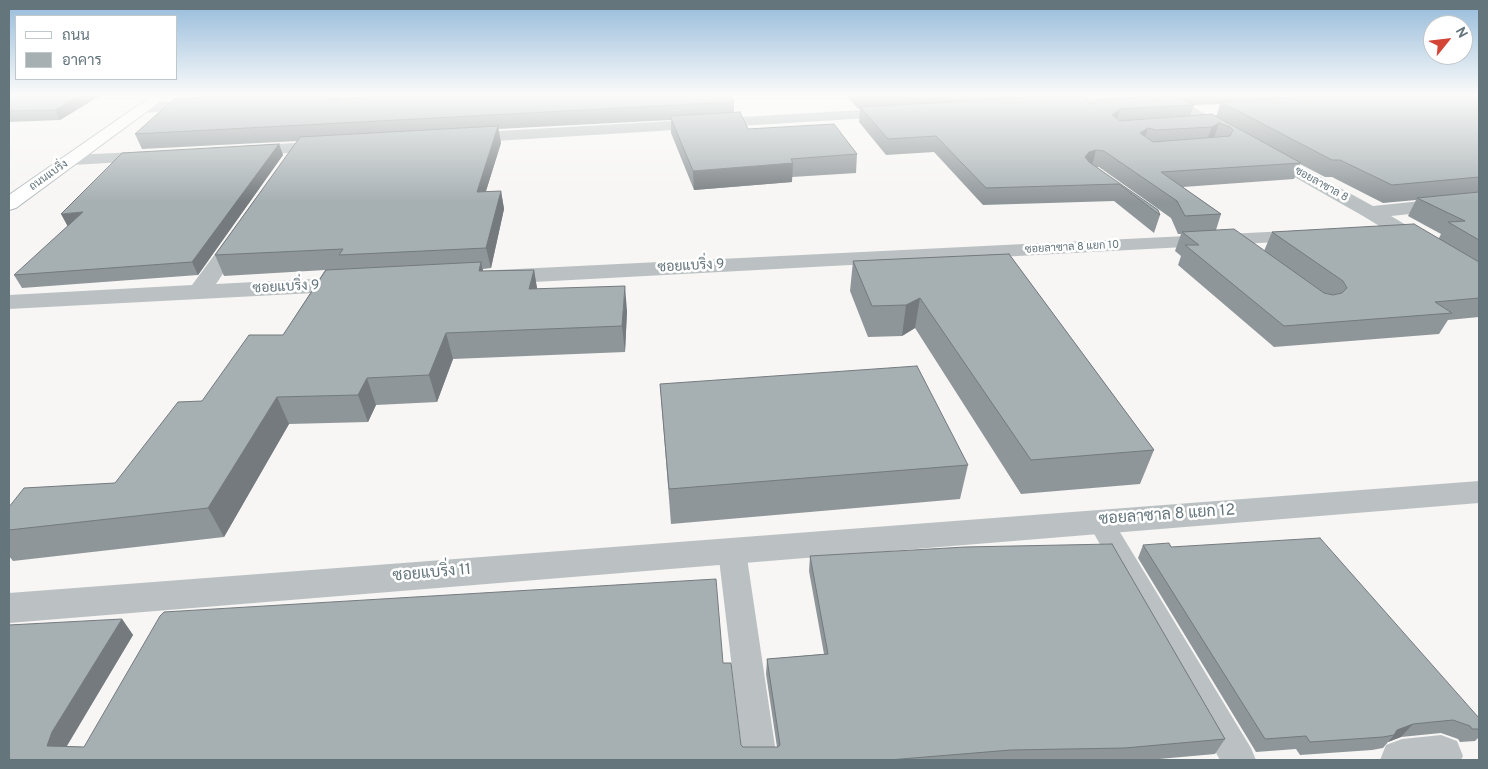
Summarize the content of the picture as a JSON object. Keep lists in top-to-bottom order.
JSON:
{
  "streets": {
    "main road": ["ถนนแบริ่ง"],
    "street": [
      "ซอยลาซาล 8",
      "ซอยลาซาล 8 แยก 10",
      "ซอยแบริ่ง 9",
      "ซอยลาซาล 8 แยก 12",
      "ซอยแบริ่ง 11"
    ]
  },
  "crossings": [
    ["ซอยลาซาล 8 แยก 10", "ซอยแบริ่ง 9"],
    ["ซอยลาซาล 8 แยก 12", "ซอยแบริ่ง 11"]
  ],
  "legend": ["ถนน", "อาคาร"],
  "north": "top right"
}
